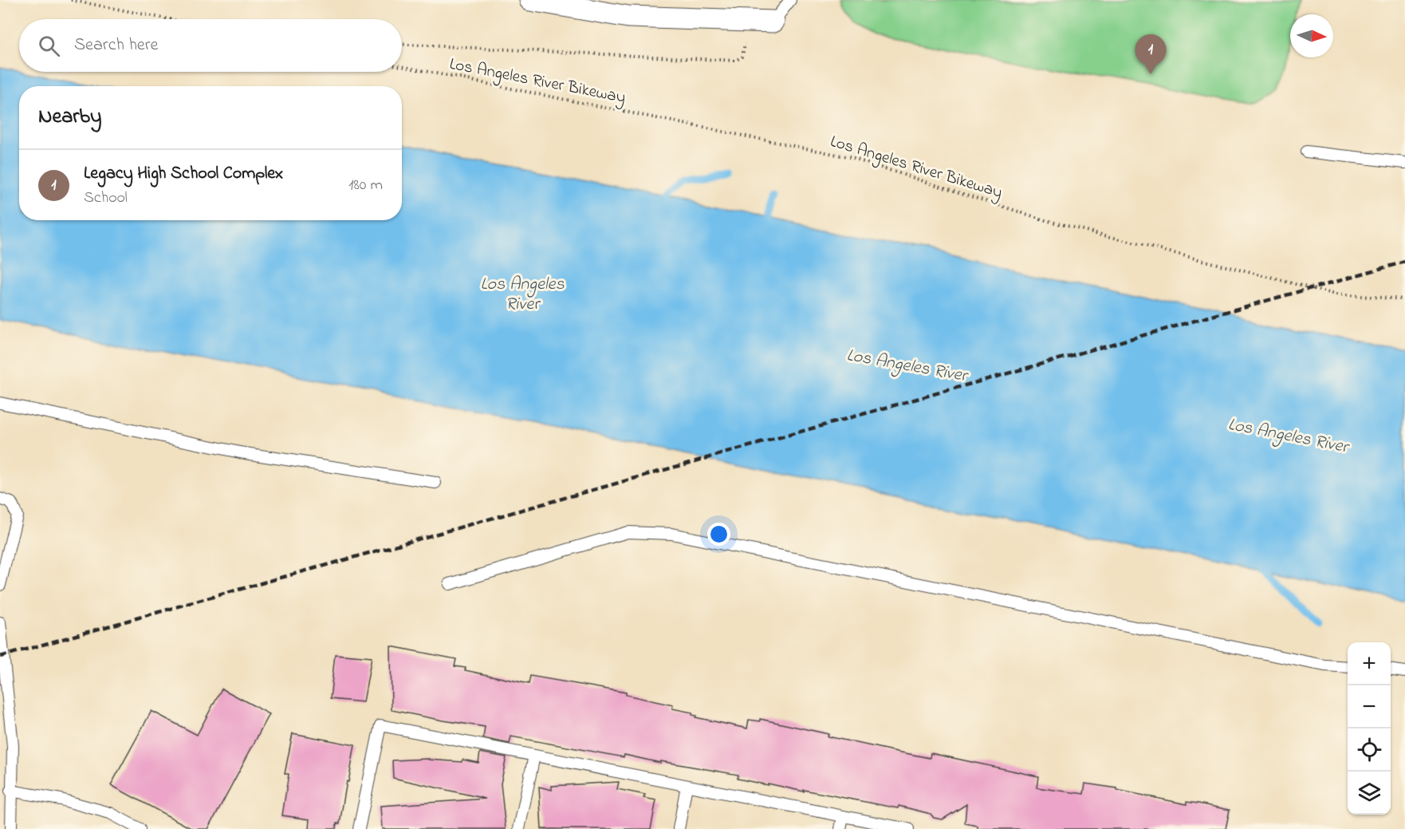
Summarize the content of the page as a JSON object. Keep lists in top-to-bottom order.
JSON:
{
  "streets": {
    "path": ["Los Angeles River Bikeway"]
  },
  "water": ["Los Angeles River"],
  "north": "right",
  "page": {
    "search": "Search here",
    "pins": "1",
    "heading": "Nearby",
    "list": [
      {
        "mark": "1",
        "name": "Legacy High School Complex",
        "note": "School",
        "value": "180 m"
      }
    ],
    "map_buttons": ["+", "−"]
  }
}
